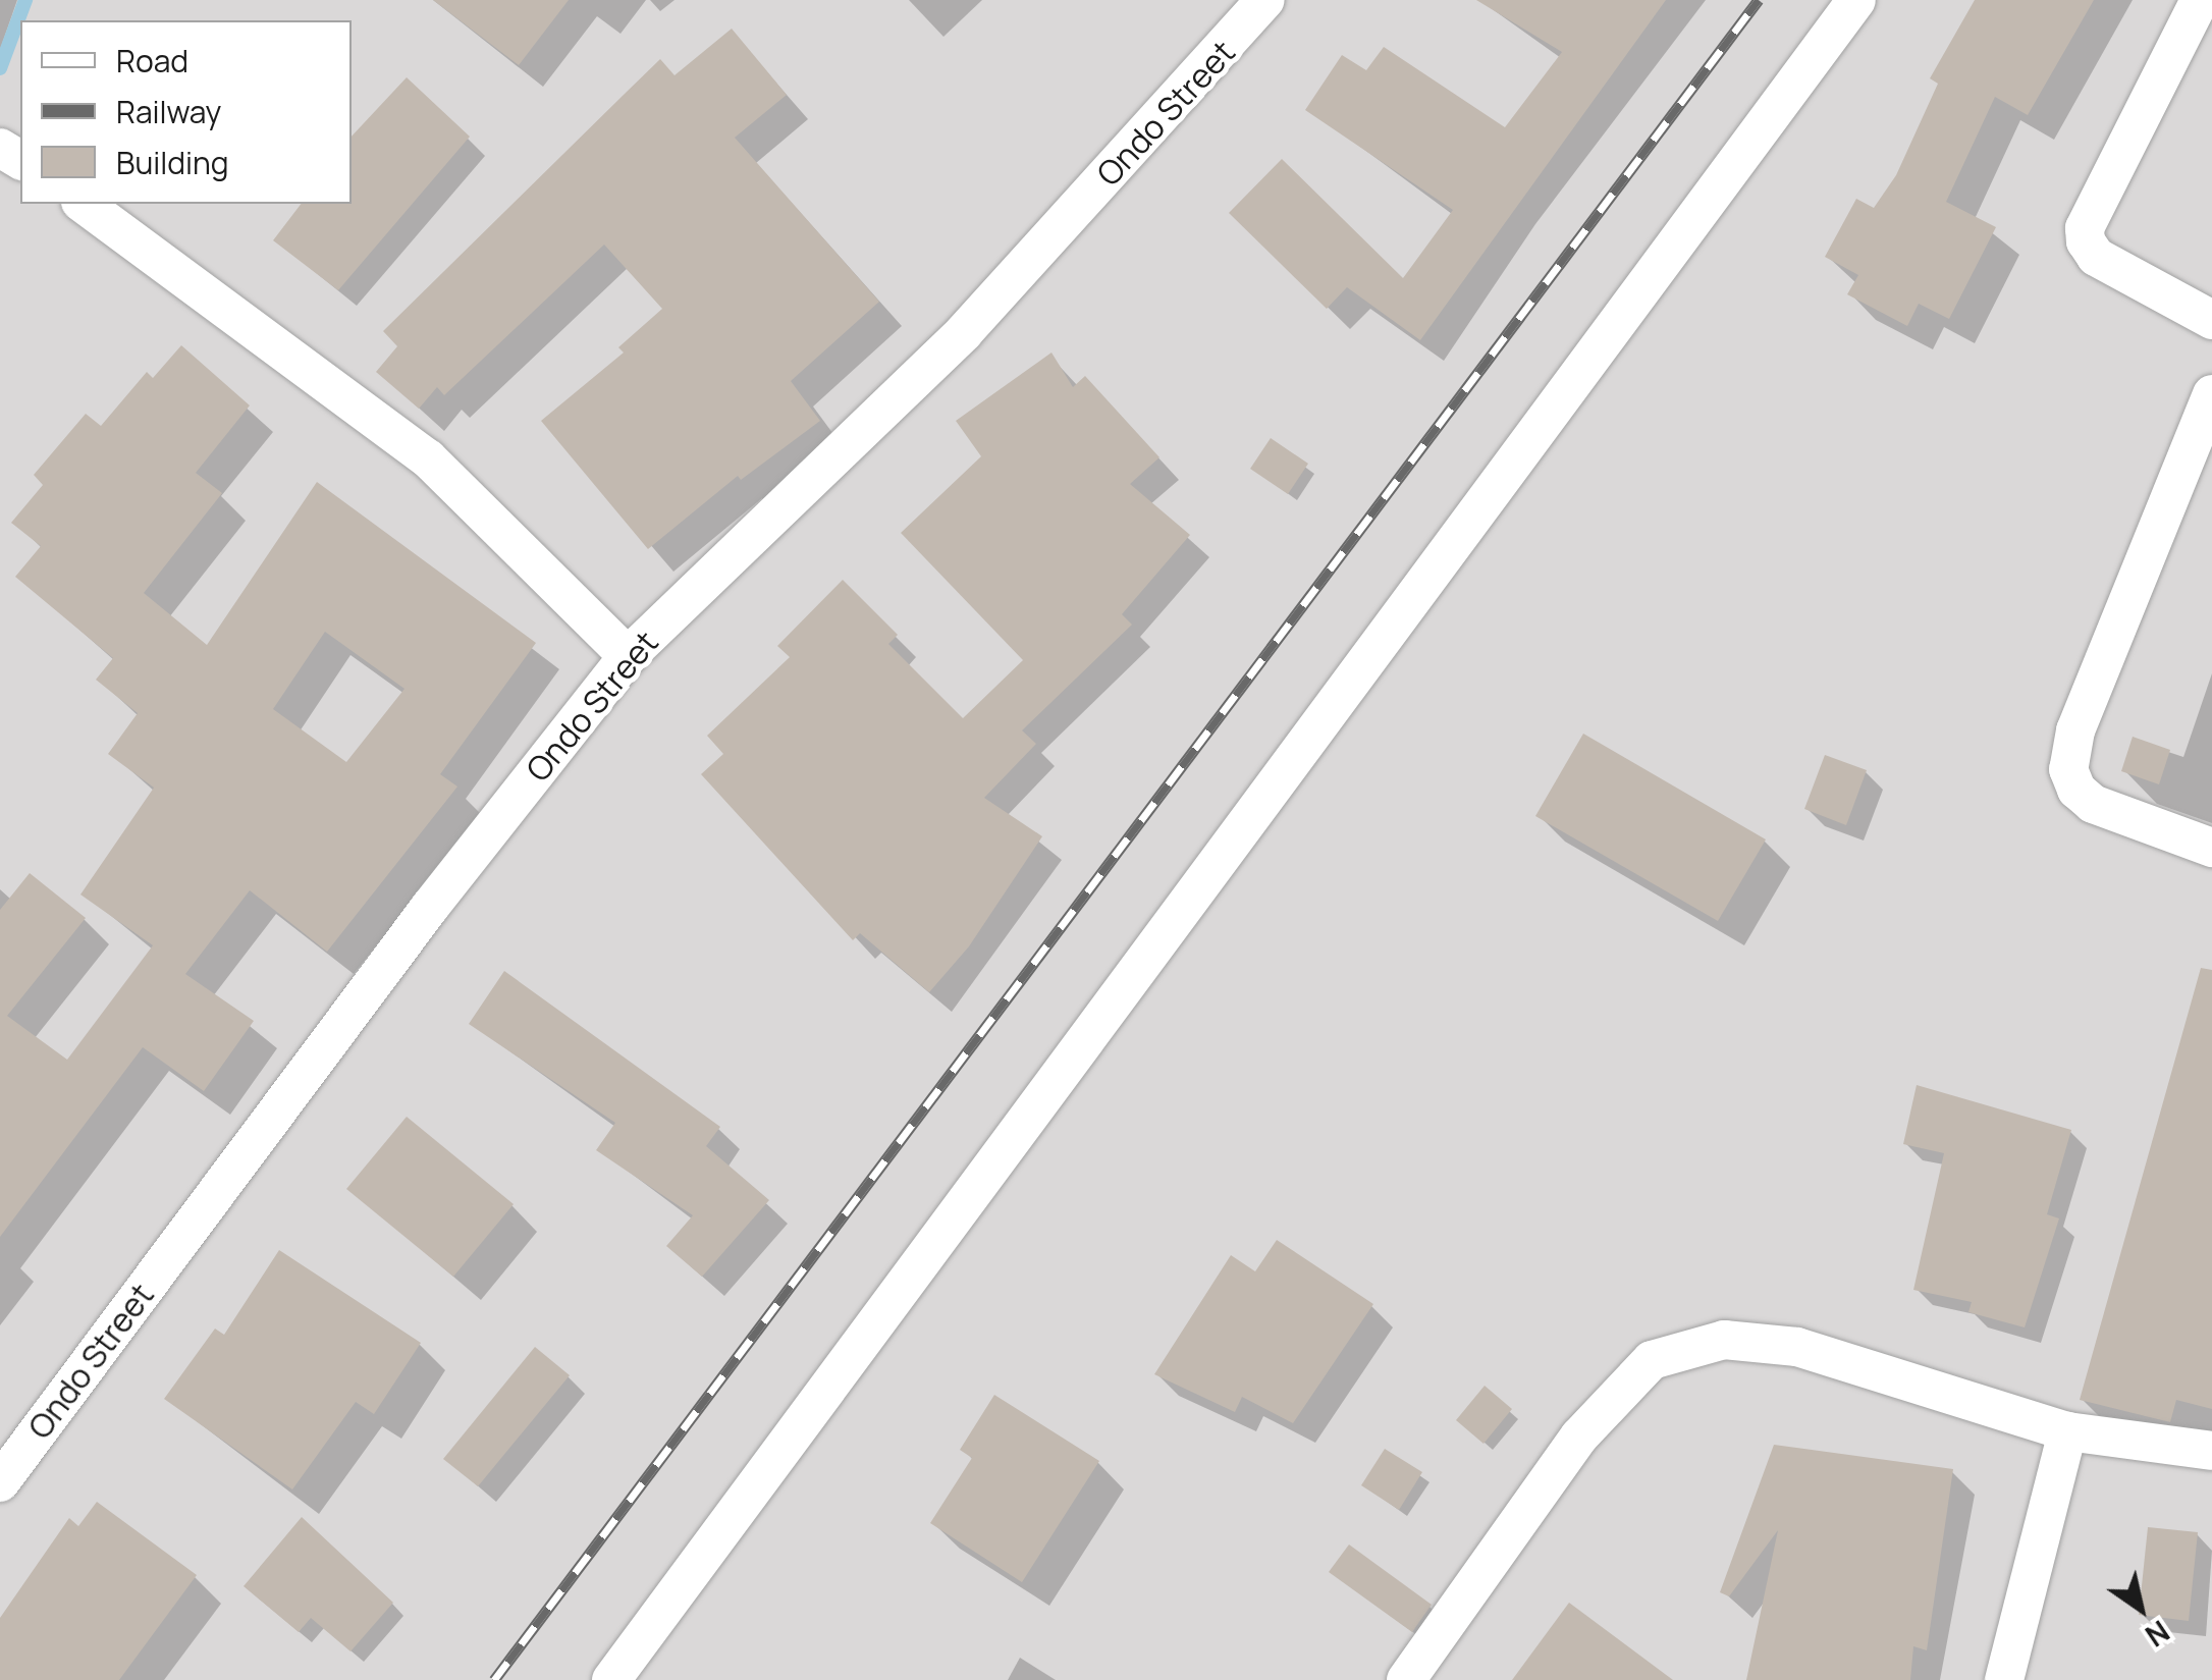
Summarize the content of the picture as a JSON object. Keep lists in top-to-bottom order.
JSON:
{
  "streets": {
    "street": ["Ondo Street"]
  },
  "legend": ["Road", "Railway", "Building"],
  "north": "bottom right"
}
